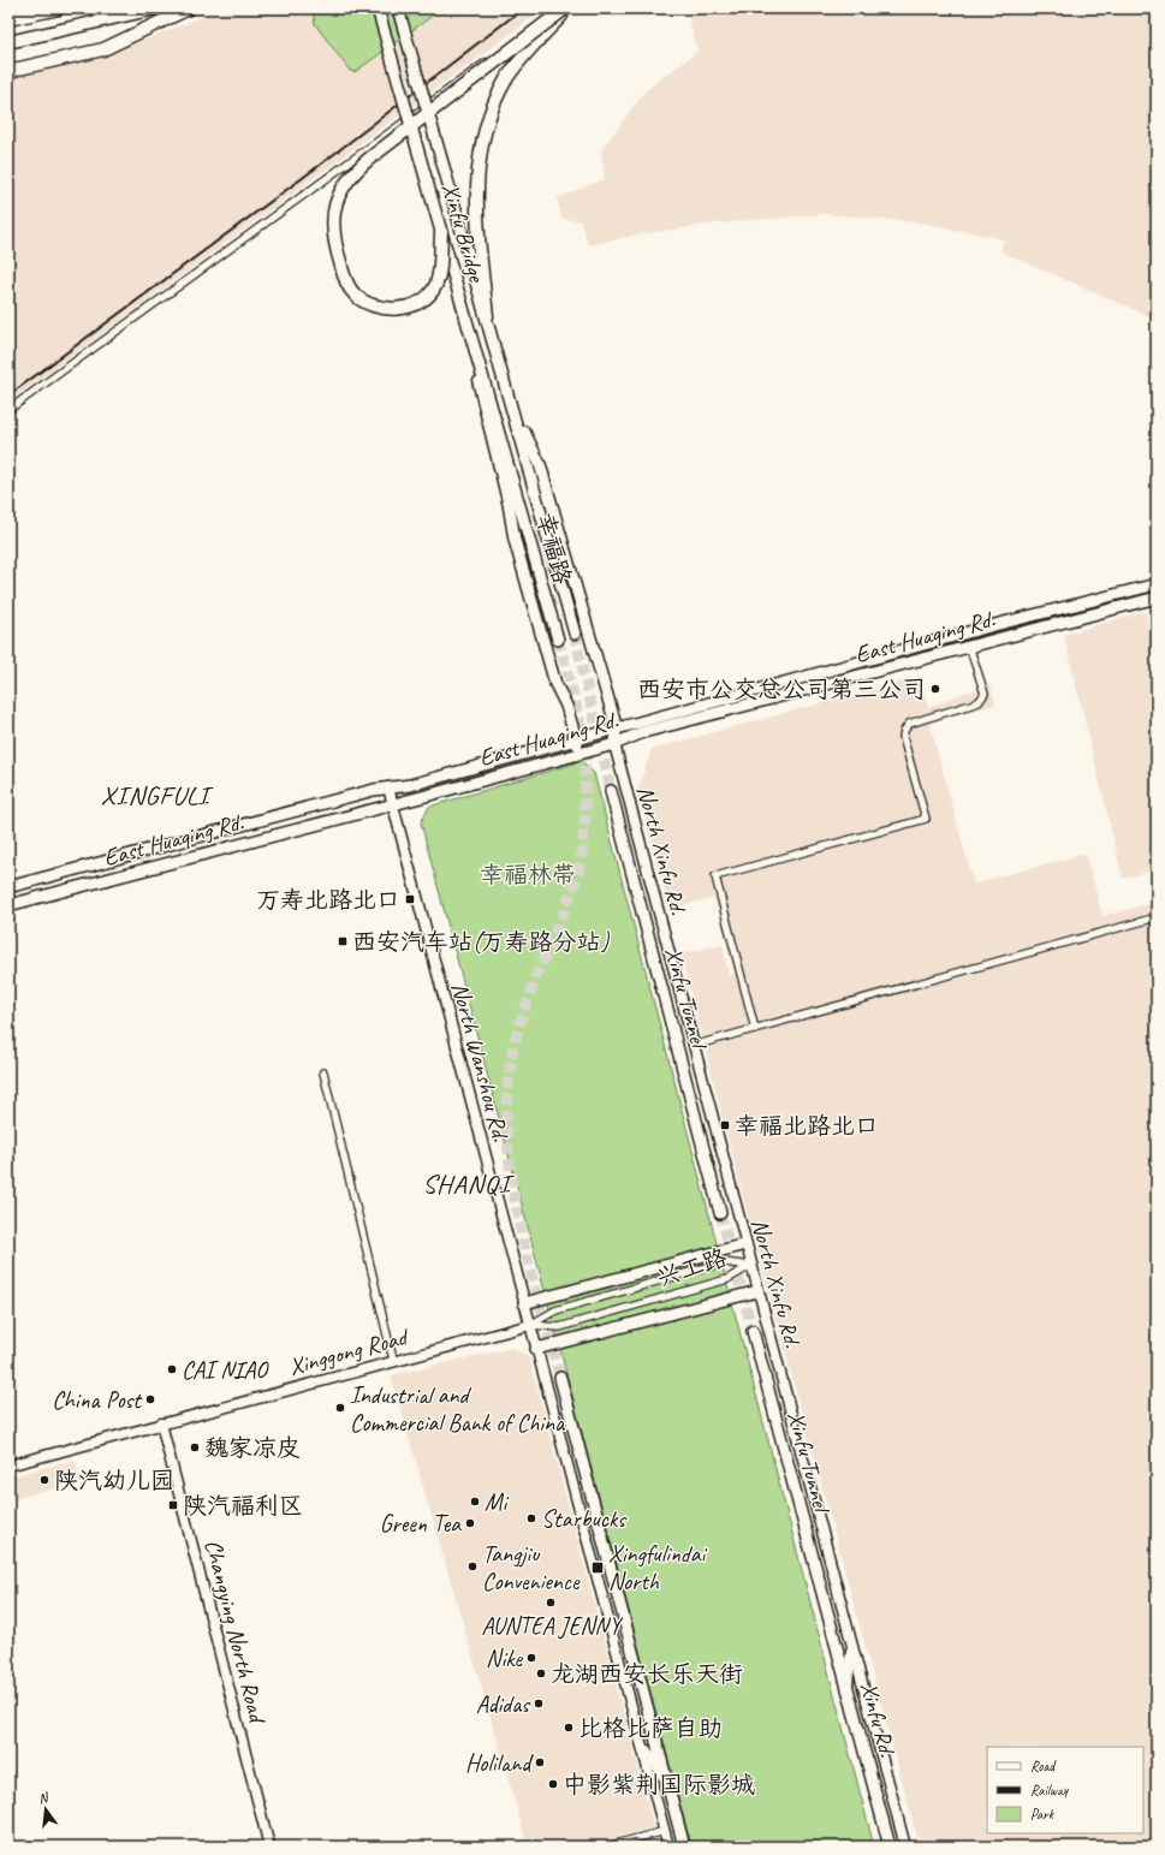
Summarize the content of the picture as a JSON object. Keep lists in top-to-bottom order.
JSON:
{
  "streets": {
    "main road": [
      "Xinfu Bridge",
      "幸福路",
      "East Huaqing Rd.",
      "North Xinfu Rd.",
      "Xinfu Tunnel",
      "North Wanshou Rd.",
      "Xinggong Road",
      "Changying North Road",
      "Xinfu Rd."
    ],
    "street": ["兴工路"]
  },
  "crossings": [
    ["Xinfu Bridge", "幸福路"],
    ["East Huaqing Rd.", "North Xinfu Rd."],
    ["East Huaqing Rd.", "North Wanshou Rd."],
    ["North Xinfu Rd.", "兴工路"],
    ["Xinfu Tunnel", "Xinfu Rd."],
    ["North Wanshou Rd.", "兴工路"],
    ["North Wanshou Rd.", "Xinggong Road"],
    ["兴工路", "Xinggong Road"],
    ["Xinggong Road", "Changying North Road"]
  ],
  "districts": ["XINGFULI", "SHANQI"],
  "parks": ["幸福林带"],
  "places": {
    "other": [
      "西安市公交总公司第三公司",
      "CAI NIAO",
      "China Post",
      "Industrial and Commercial Bank of China",
      "魏家凉皮",
      "陕汽幼儿园",
      "Mi",
      "Starbucks",
      "Green Tea",
      "Tangjiu Convenience",
      "AUNTEA JENNY",
      "Nike",
      "龙湖西安长乐天街",
      "Adidas",
      "比格比萨自助",
      "Holiland",
      "中影紫荆国际影城"
    ],
    "transit": [
      "万寿北路北口",
      "西安汽车站(万寿路分站)",
      "幸福北路北口",
      "陕汽福利区",
      "Xingfulindai North"
    ]
  },
  "legend": ["Road", "Railway", "Park"],
  "north": "top"
}
